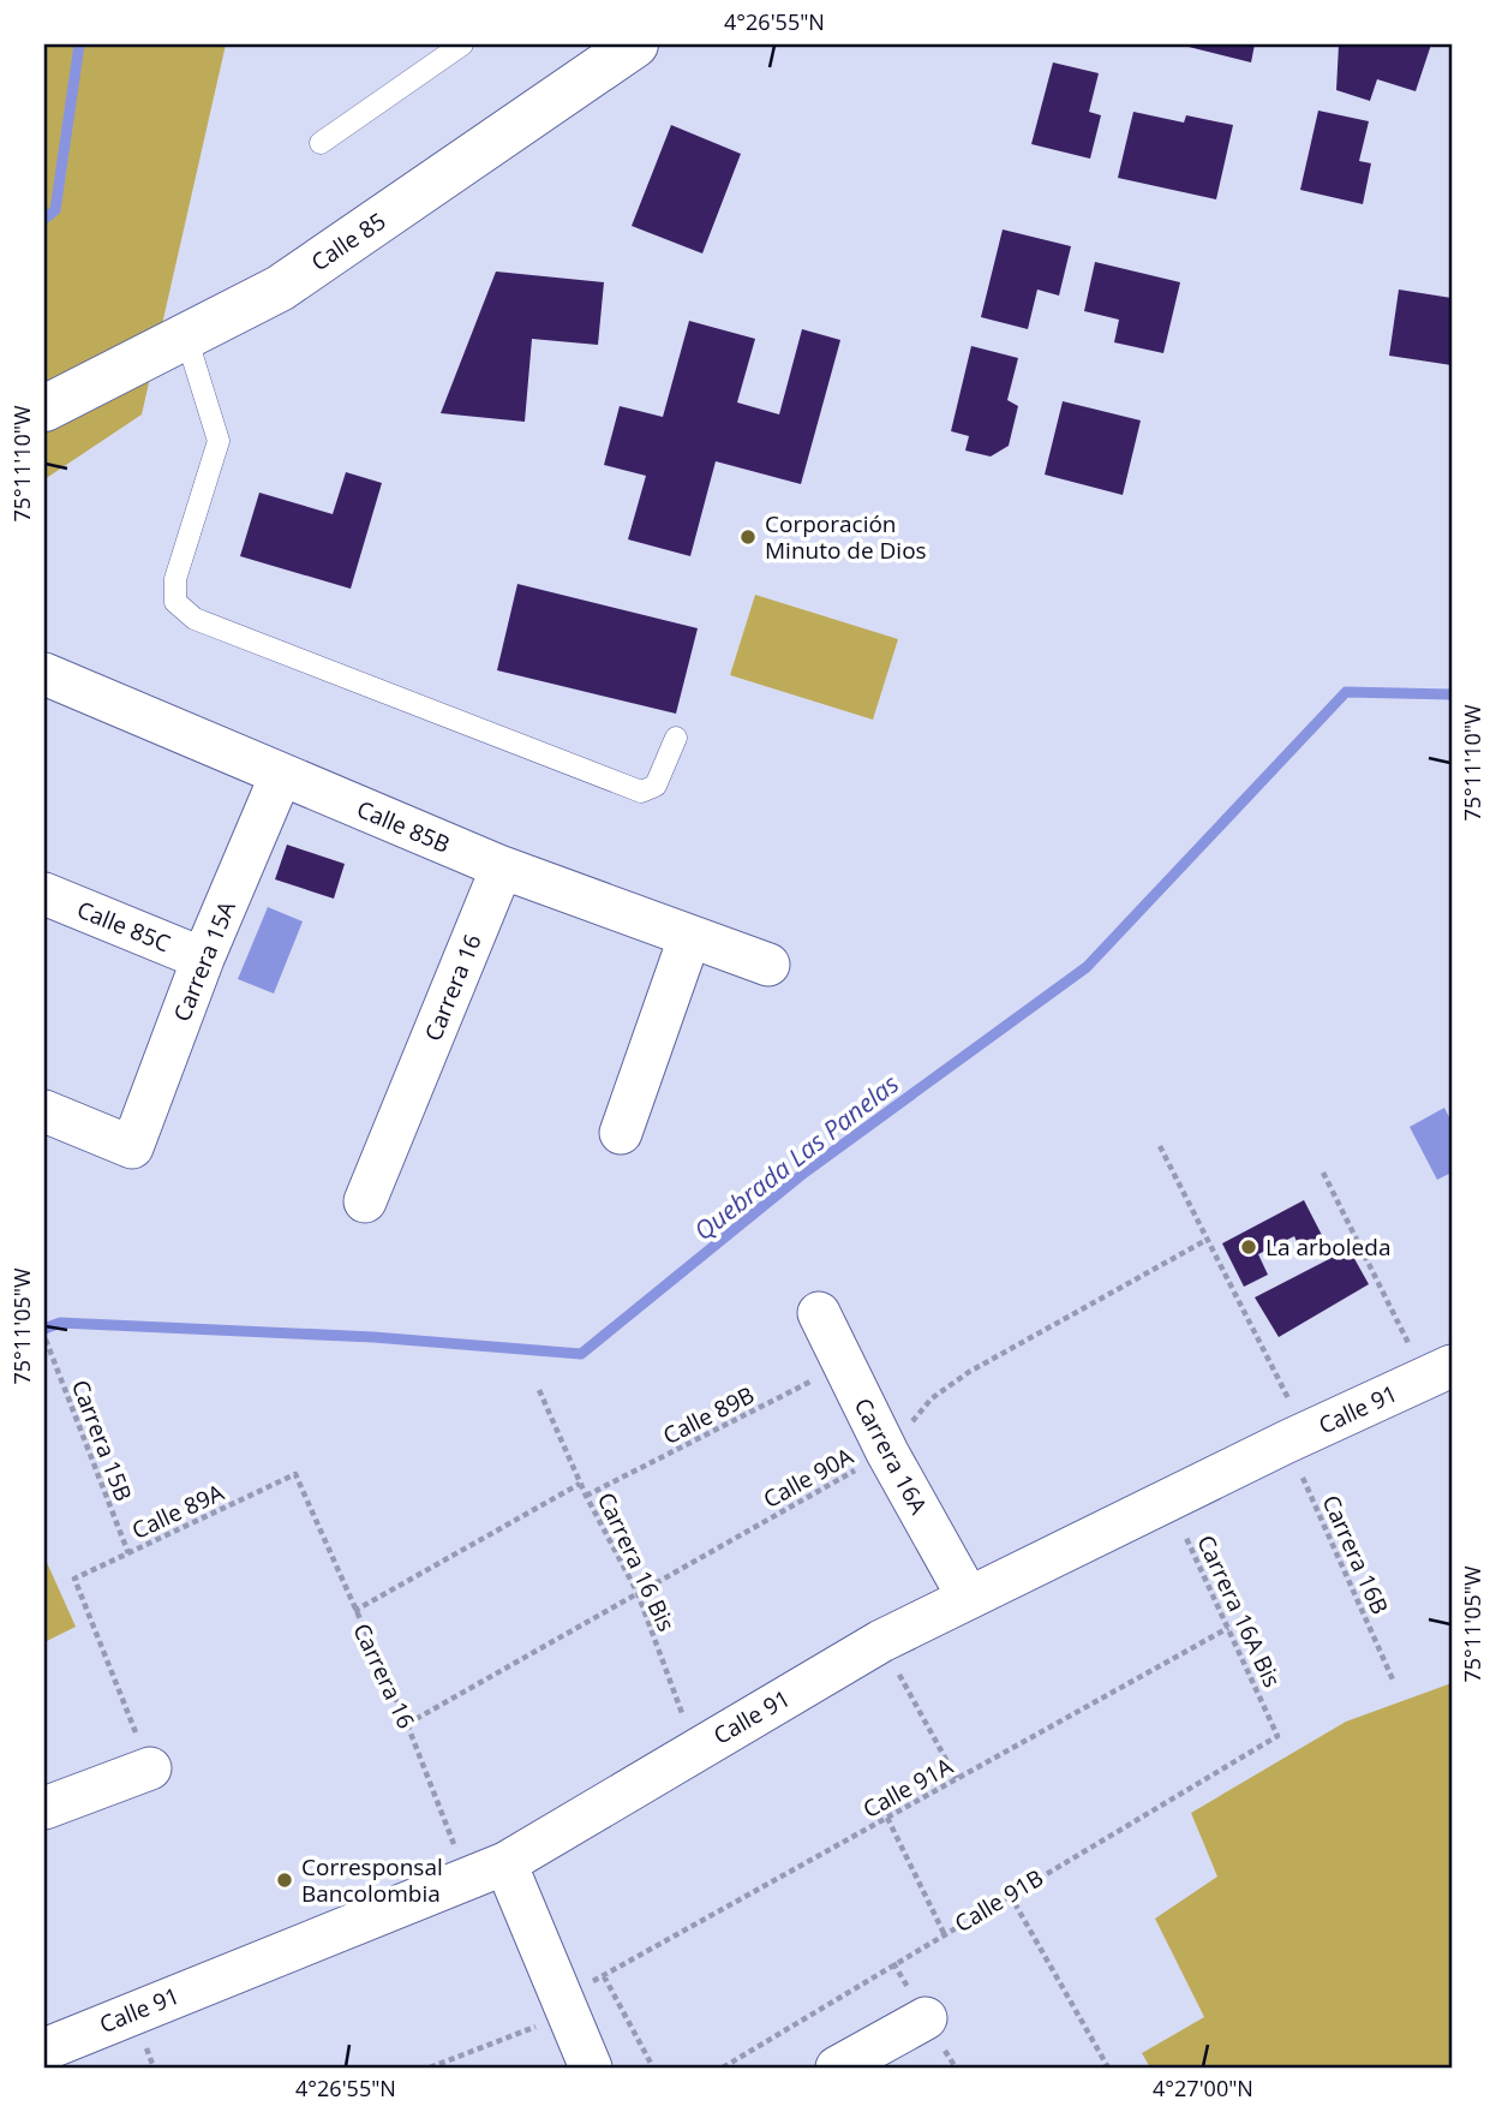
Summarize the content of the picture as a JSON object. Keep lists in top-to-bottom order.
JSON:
{
  "streets": {
    "street": [
      "Calle 85",
      "Calle 85B",
      "Calle 85C",
      "Carrera 15A",
      "Carrera 16",
      "Calle 91",
      "Carrera 16A"
    ],
    "path": [
      "Calle 89B",
      "Carrera 15B",
      "Calle 90A",
      "Calle 89A",
      "Carrera 16B",
      "Carrera 16 Bis",
      "Carrera 16A Bis",
      "Calle 91A",
      "Calle 91B"
    ]
  },
  "crossings": [
    ["Calle 85B", "Carrera 15A"],
    ["Calle 85B", "Carrera 16"],
    ["Calle 85C", "Carrera 15A"],
    ["Carrera 16", "Calle 91"],
    ["Carrera 16", "Calle 90A"],
    ["Carrera 16", "Calle 89A"],
    ["Calle 91", "Carrera 16A"],
    ["Calle 91", "Carrera 16B"],
    ["Calle 91", "Carrera 16 Bis"],
    ["Calle 91", "Carrera 16A Bis"],
    ["Calle 89B", "Carrera 16A"],
    ["Calle 89B", "Carrera 16 Bis"],
    ["Carrera 15B", "Calle 89A"],
    ["Carrera 16A", "Calle 90A"],
    ["Calle 90A", "Carrera 16B"],
    ["Calle 90A", "Carrera 16 Bis"],
    ["Carrera 16A Bis", "Calle 91A"],
    ["Carrera 16A Bis", "Calle 91B"]
  ],
  "water": ["Quebrada Las Panelas"],
  "places": ["Corporación Minuto de Dios", "La arboleda", "Corresponsal Bancolombia"],
  "coordinates": [
    "4°26'55\"N",
    "75°11'10\"W",
    "75°11'05\"W",
    "4°27'00\"N"
  ]
}
